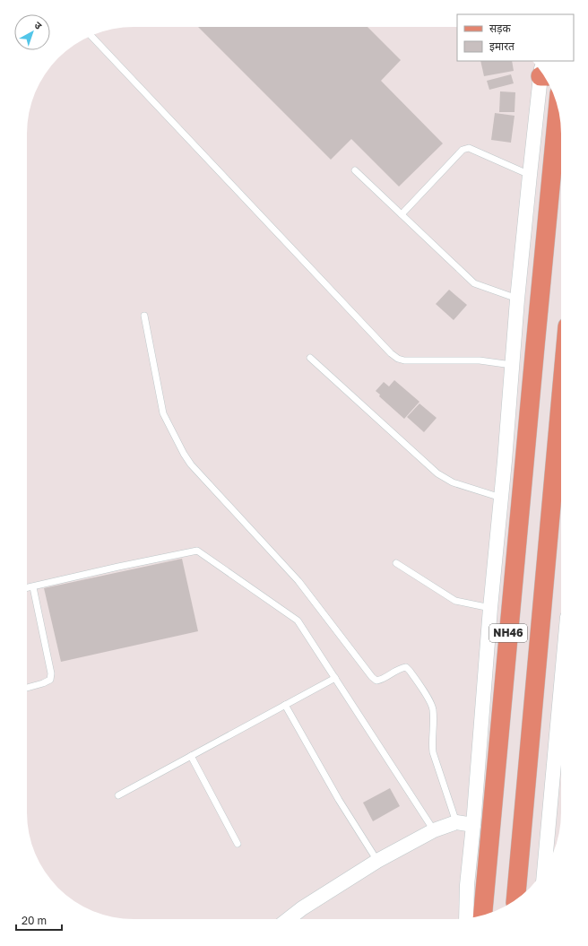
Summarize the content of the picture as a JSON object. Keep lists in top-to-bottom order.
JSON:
{
  "streets": {
    "main road": ["NH46"]
  },
  "legend": ["सड़क", "इमारत"],
  "scale_bar": "20 m",
  "north": "top right"
}
